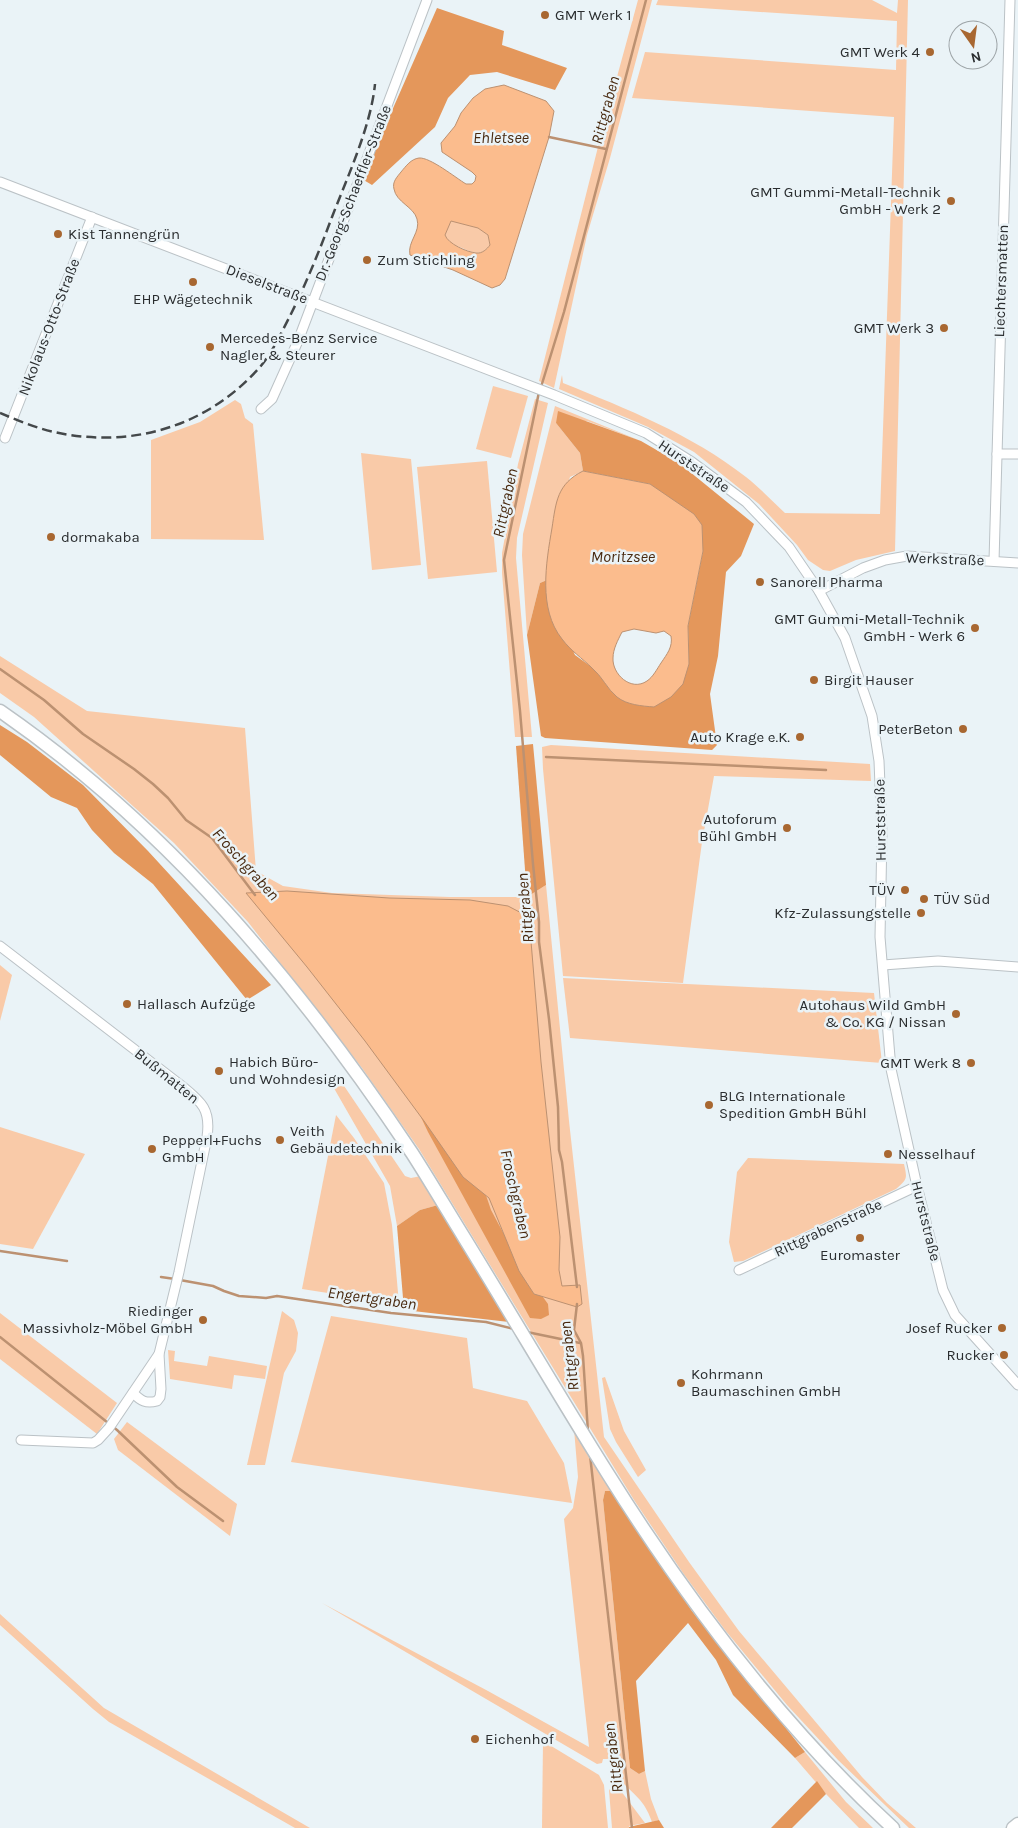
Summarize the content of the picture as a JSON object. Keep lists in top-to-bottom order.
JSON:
{
  "streets": {
    "street": [
      "Dr.-Georg-Schaeffler-Straße",
      "Liechtersmatten",
      "Dieselstraße",
      "Nikolaus-Otto-Straße",
      "Hurststraße",
      "Werkstraße",
      "Bußmatten",
      "Rittgrabenstraße"
    ]
  },
  "crossings": [
    ["Dr.-Georg-Schaeffler-Straße", "Dieselstraße"],
    ["Liechtersmatten", "Werkstraße"],
    ["Dieselstraße", "Nikolaus-Otto-Straße"],
    ["Dieselstraße", "Hurststraße"],
    ["Hurststraße", "Werkstraße"],
    ["Hurststraße", "Rittgrabenstraße"]
  ],
  "water": [
    "Rittgraben",
    "Ehletsee",
    "Moritzsee",
    "Froschgraben",
    "Engertgraben"
  ],
  "places": [
    "GMT Werk 1",
    "GMT Werk 4",
    "GMT Gummi-Metall-Technik GmbH - Werk 2",
    "Kist Tannengrün",
    "Zum Stichling",
    "EHP Wägetechnik",
    "GMT Werk 3",
    "Mercedes-Benz Service Nagler & Steurer",
    "dormakaba",
    "Sanorell Pharma",
    "GMT Gummi-Metall-Technik GmbH - Werk 6",
    "Birgit Hauser",
    "PeterBeton",
    "Auto Krage e.K.",
    "Autoforum Bühl GmbH",
    "TÜV",
    "TÜV Süd",
    "Kfz-Zulassungstelle",
    "Hallasch Aufzüge",
    "Autohaus Wild GmbH & Co. KG / Nissan",
    "GMT Werk 8",
    "Habich Büro- und Wohndesign",
    "BLG Internationale Spedition GmbH Bühl",
    "Veith Gebäudetechnik",
    "Pepperl+Fuchs GmbH",
    "Nesselhauf",
    "Euromaster",
    "Riedinger Massivholz-Möbel GmbH",
    "Josef Rucker",
    "Rucker",
    "Kohrmann Baumaschinen GmbH",
    "Eichenhof"
  ],
  "north": "bottom"
}
